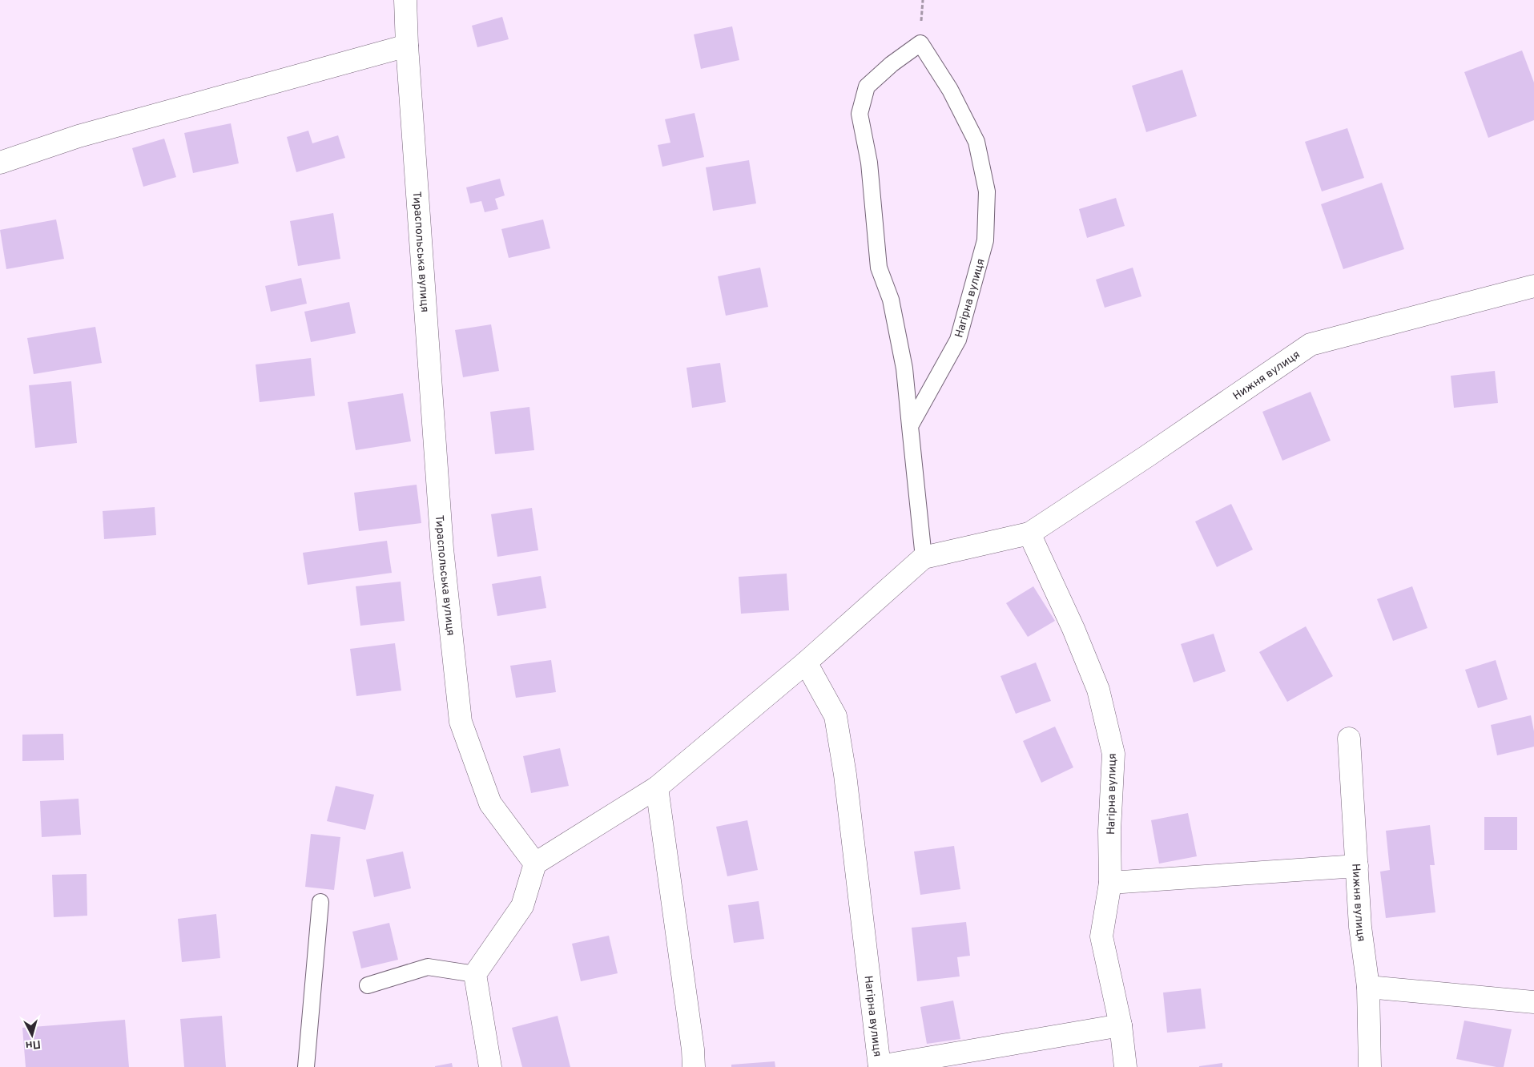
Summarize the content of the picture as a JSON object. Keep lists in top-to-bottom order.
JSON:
{
  "streets": {
    "street": ["Тираспольська вулиця", "Нагірна вулиця", "Нижня вулиця"]
  },
  "crossings": [
    ["Нагірна вулиця", "Нижня вулиця"]
  ],
  "north": "bottom"
}
